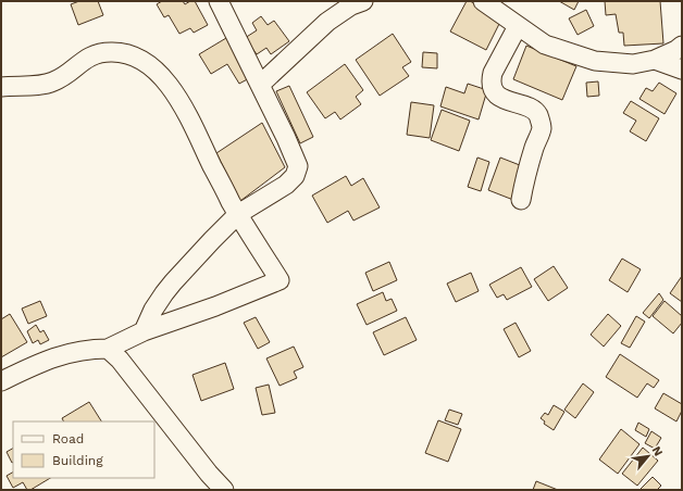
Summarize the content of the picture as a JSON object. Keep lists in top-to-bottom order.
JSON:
{
  "legend": ["Road", "Building"],
  "north": "top right"
}
